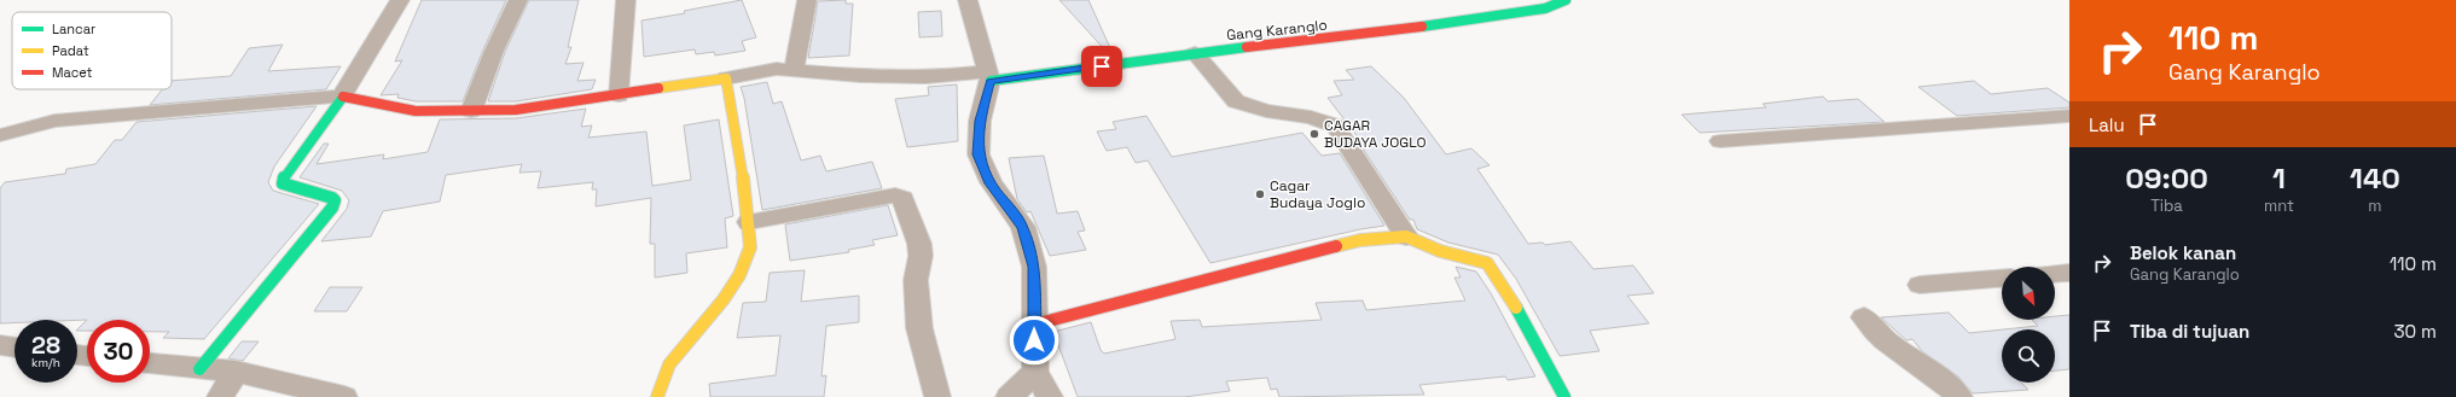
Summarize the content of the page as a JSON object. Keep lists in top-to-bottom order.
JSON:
{
  "streets": {
    "street": ["Gang Karanglo"]
  },
  "places": ["CAGAR BUDAYA JOGLO", "Cagar Budaya Joglo"],
  "legend": ["Lancar", "Padat", "Macet"],
  "north": "bottom right",
  "page": {
    "turn": ["110 m", "Gang Karanglo"],
    "then": "Lalu",
    "eta": [
      "09:00",
      "Tiba",
      "1",
      "mnt",
      "140",
      "m"
    ],
    "list": [
      {
        "name": "Belok kanan",
        "note": "Gang Karanglo",
        "value": "110 m"
      },
      {
        "name": "Tiba di tujuan",
        "value": "30 m"
      }
    ],
    "speed": "28 km/h",
    "limit": "30"
  }
}
